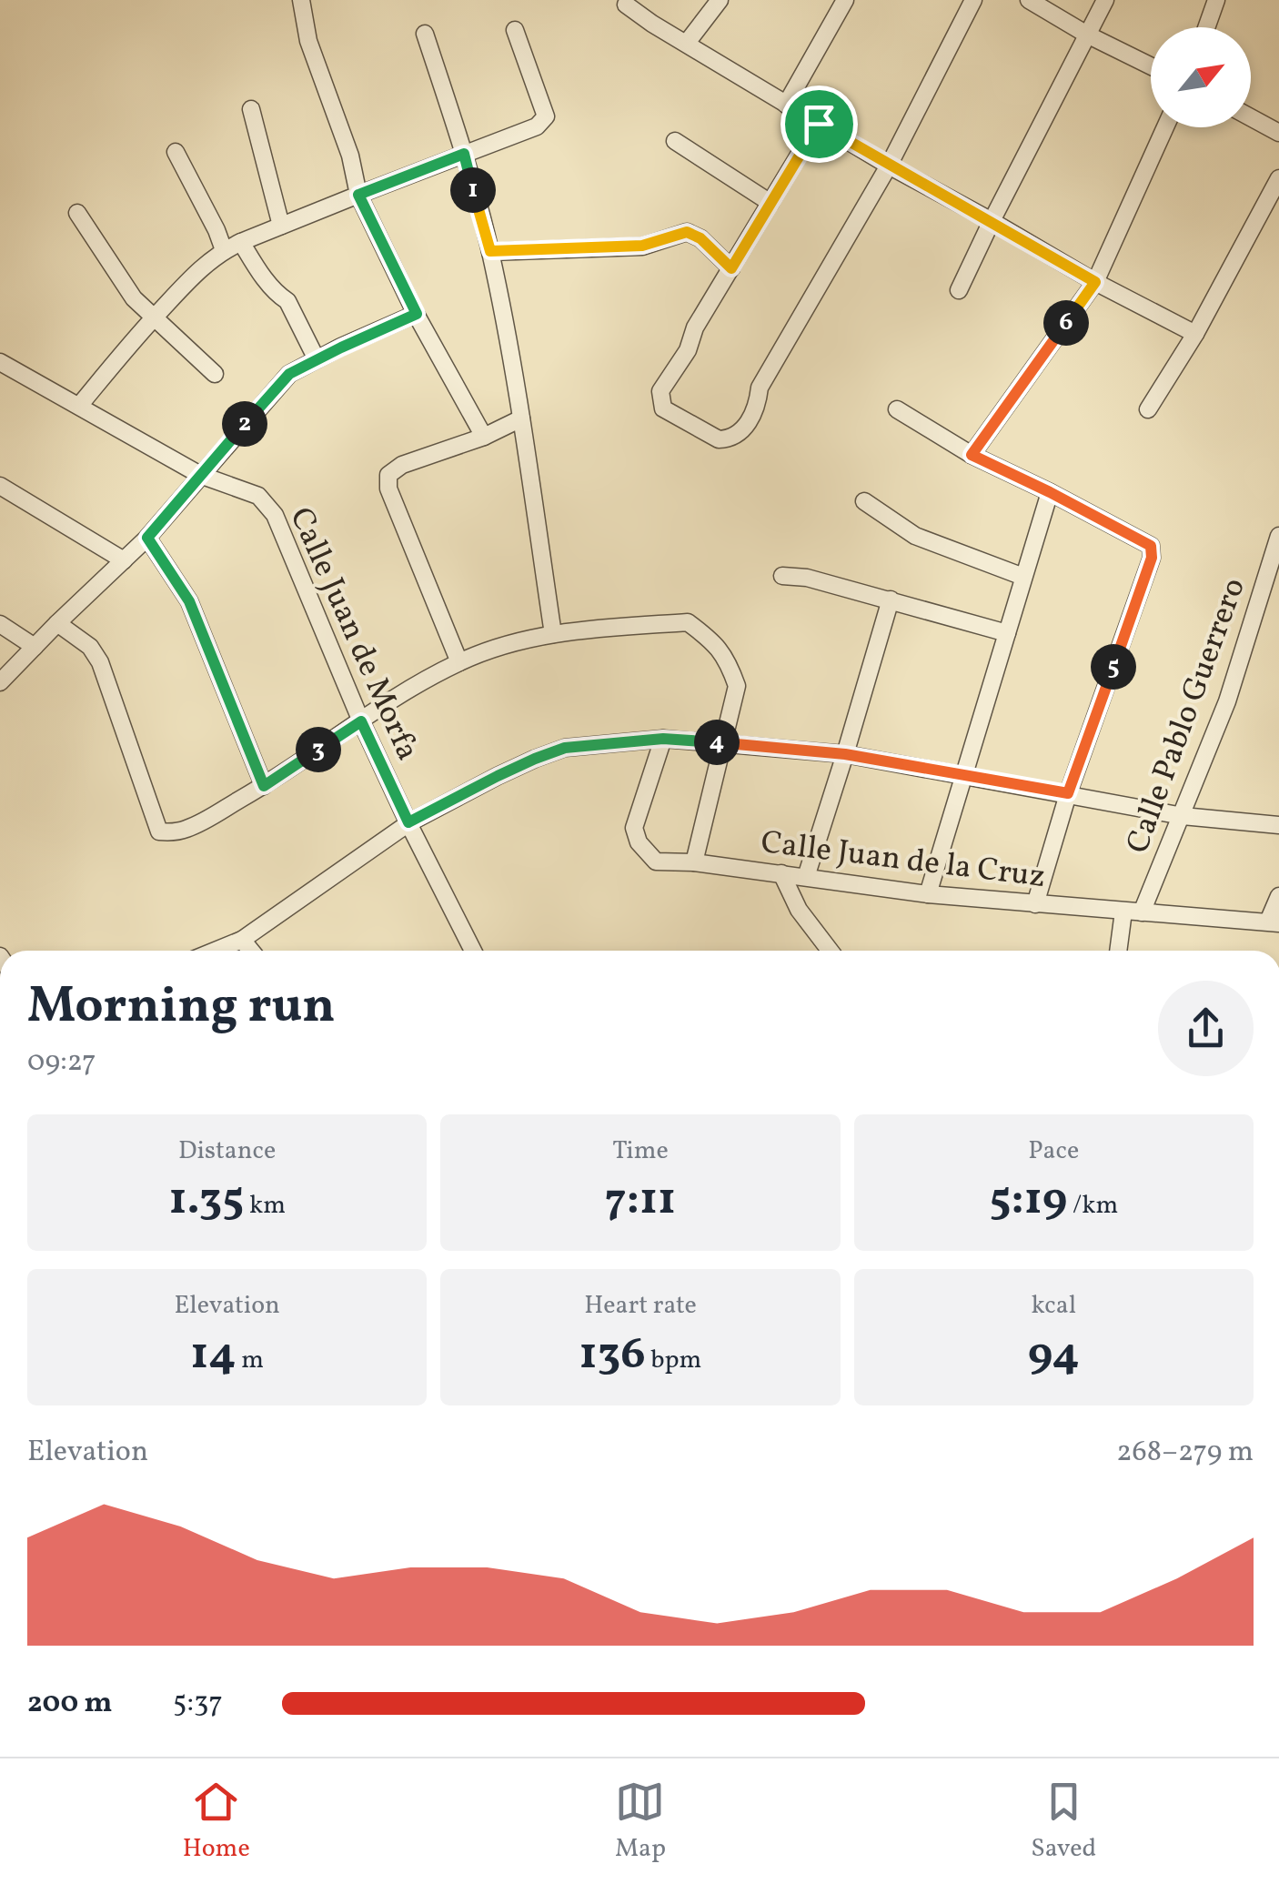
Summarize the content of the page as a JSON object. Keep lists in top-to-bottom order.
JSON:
{
  "streets": {
    "street": ["Calle Juan de Morfa", "Calle Pablo Guerrero", "Calle Juan de la Cruz"]
  },
  "crossings": [
    ["Calle Pablo Guerrero", "Calle Juan de la Cruz"]
  ],
  "north": "top right",
  "page": {
    "pins": [
      "1",
      "6",
      "2",
      "5",
      "4",
      "3"
    ],
    "heading": ["Morning run", "09:27"],
    "stats": [
      ["Distance", "1.35 km"],
      ["Time", "7:11"],
      ["Pace", "5:19 /km"],
      ["Elevation", "14 m"],
      ["Heart rate", "136 bpm"],
      ["kcal", "94"]
    ],
    "chart": ["Elevation", "268–279 m"],
    "list": [
      {
        "name": "200 m",
        "note": "5:37"
      }
    ],
    "tabs": ["Home", "Map", "Saved"]
  }
}
